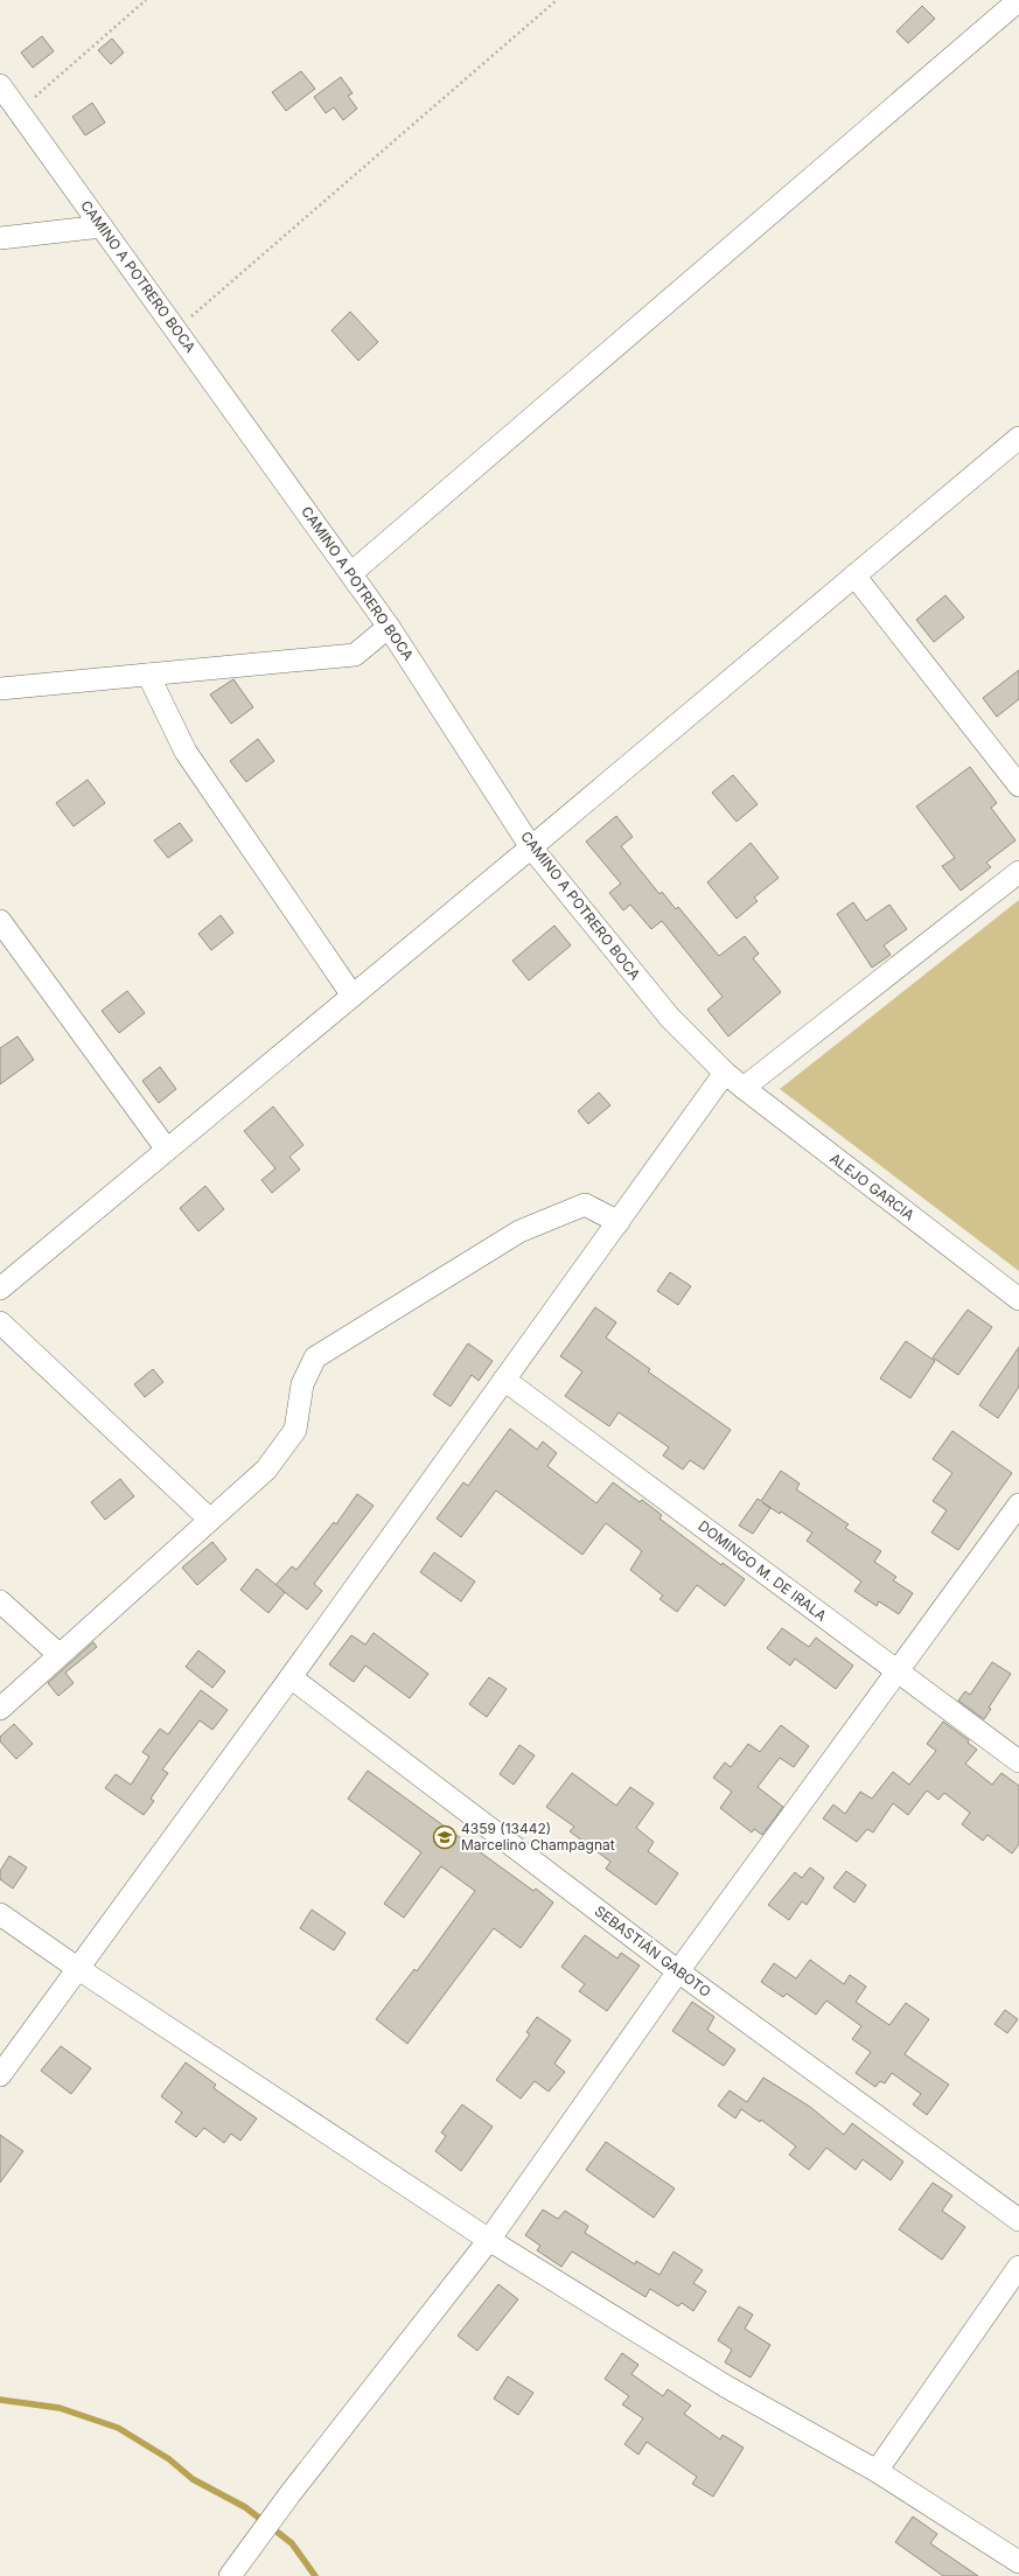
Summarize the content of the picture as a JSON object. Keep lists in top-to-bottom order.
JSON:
{
  "streets": {
    "street": [
      "CAMINO A POTRERO BOCA",
      "ALEJO GARCIA",
      "DOMINGO M. DE IRALA",
      "SEBASTIÁN GABOTO"
    ]
  },
  "crossings": [
    ["CAMINO A POTRERO BOCA", "ALEJO GARCIA"]
  ],
  "places": {
    "school or university": ["4359 (13442) Marcelino Champagnat"]
  }
}
